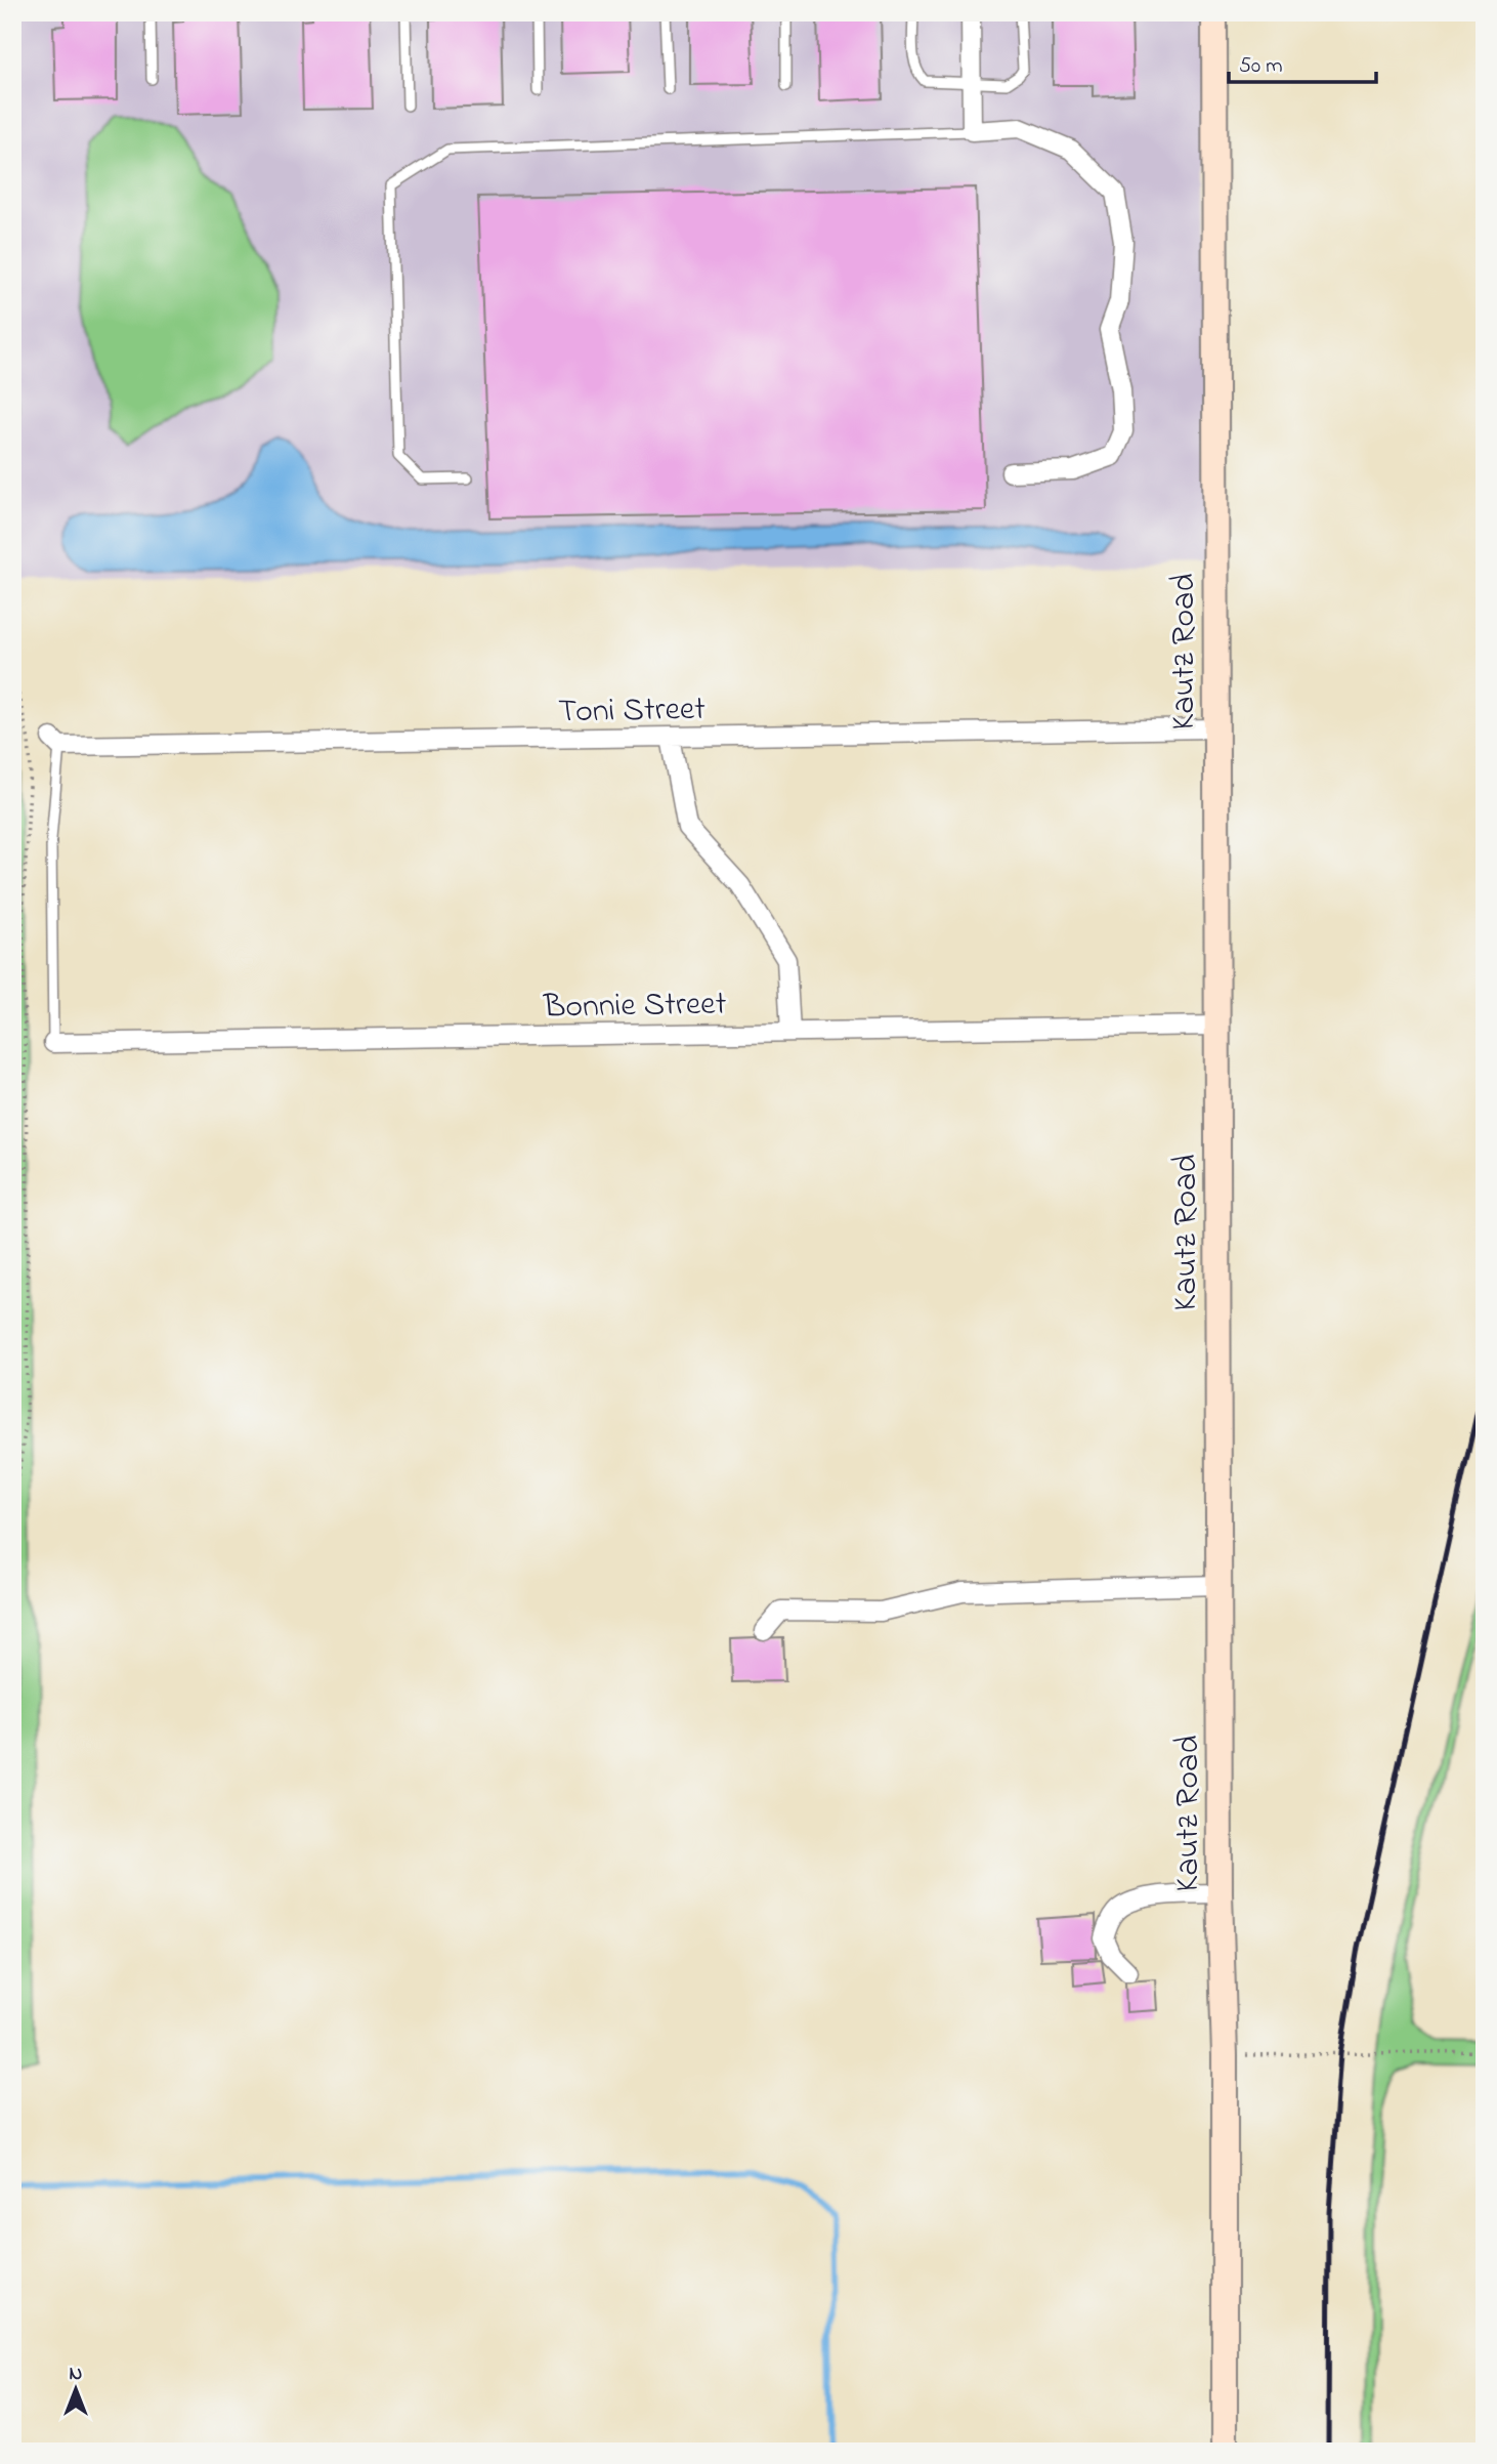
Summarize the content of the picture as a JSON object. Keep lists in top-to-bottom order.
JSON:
{
  "streets": {
    "street": ["Kautz Road", "Toni Street", "Bonnie Street"]
  },
  "crossings": [
    ["Kautz Road", "Toni Street"],
    ["Kautz Road", "Bonnie Street"]
  ],
  "scale_bar": "50 m",
  "north": "top"
}
